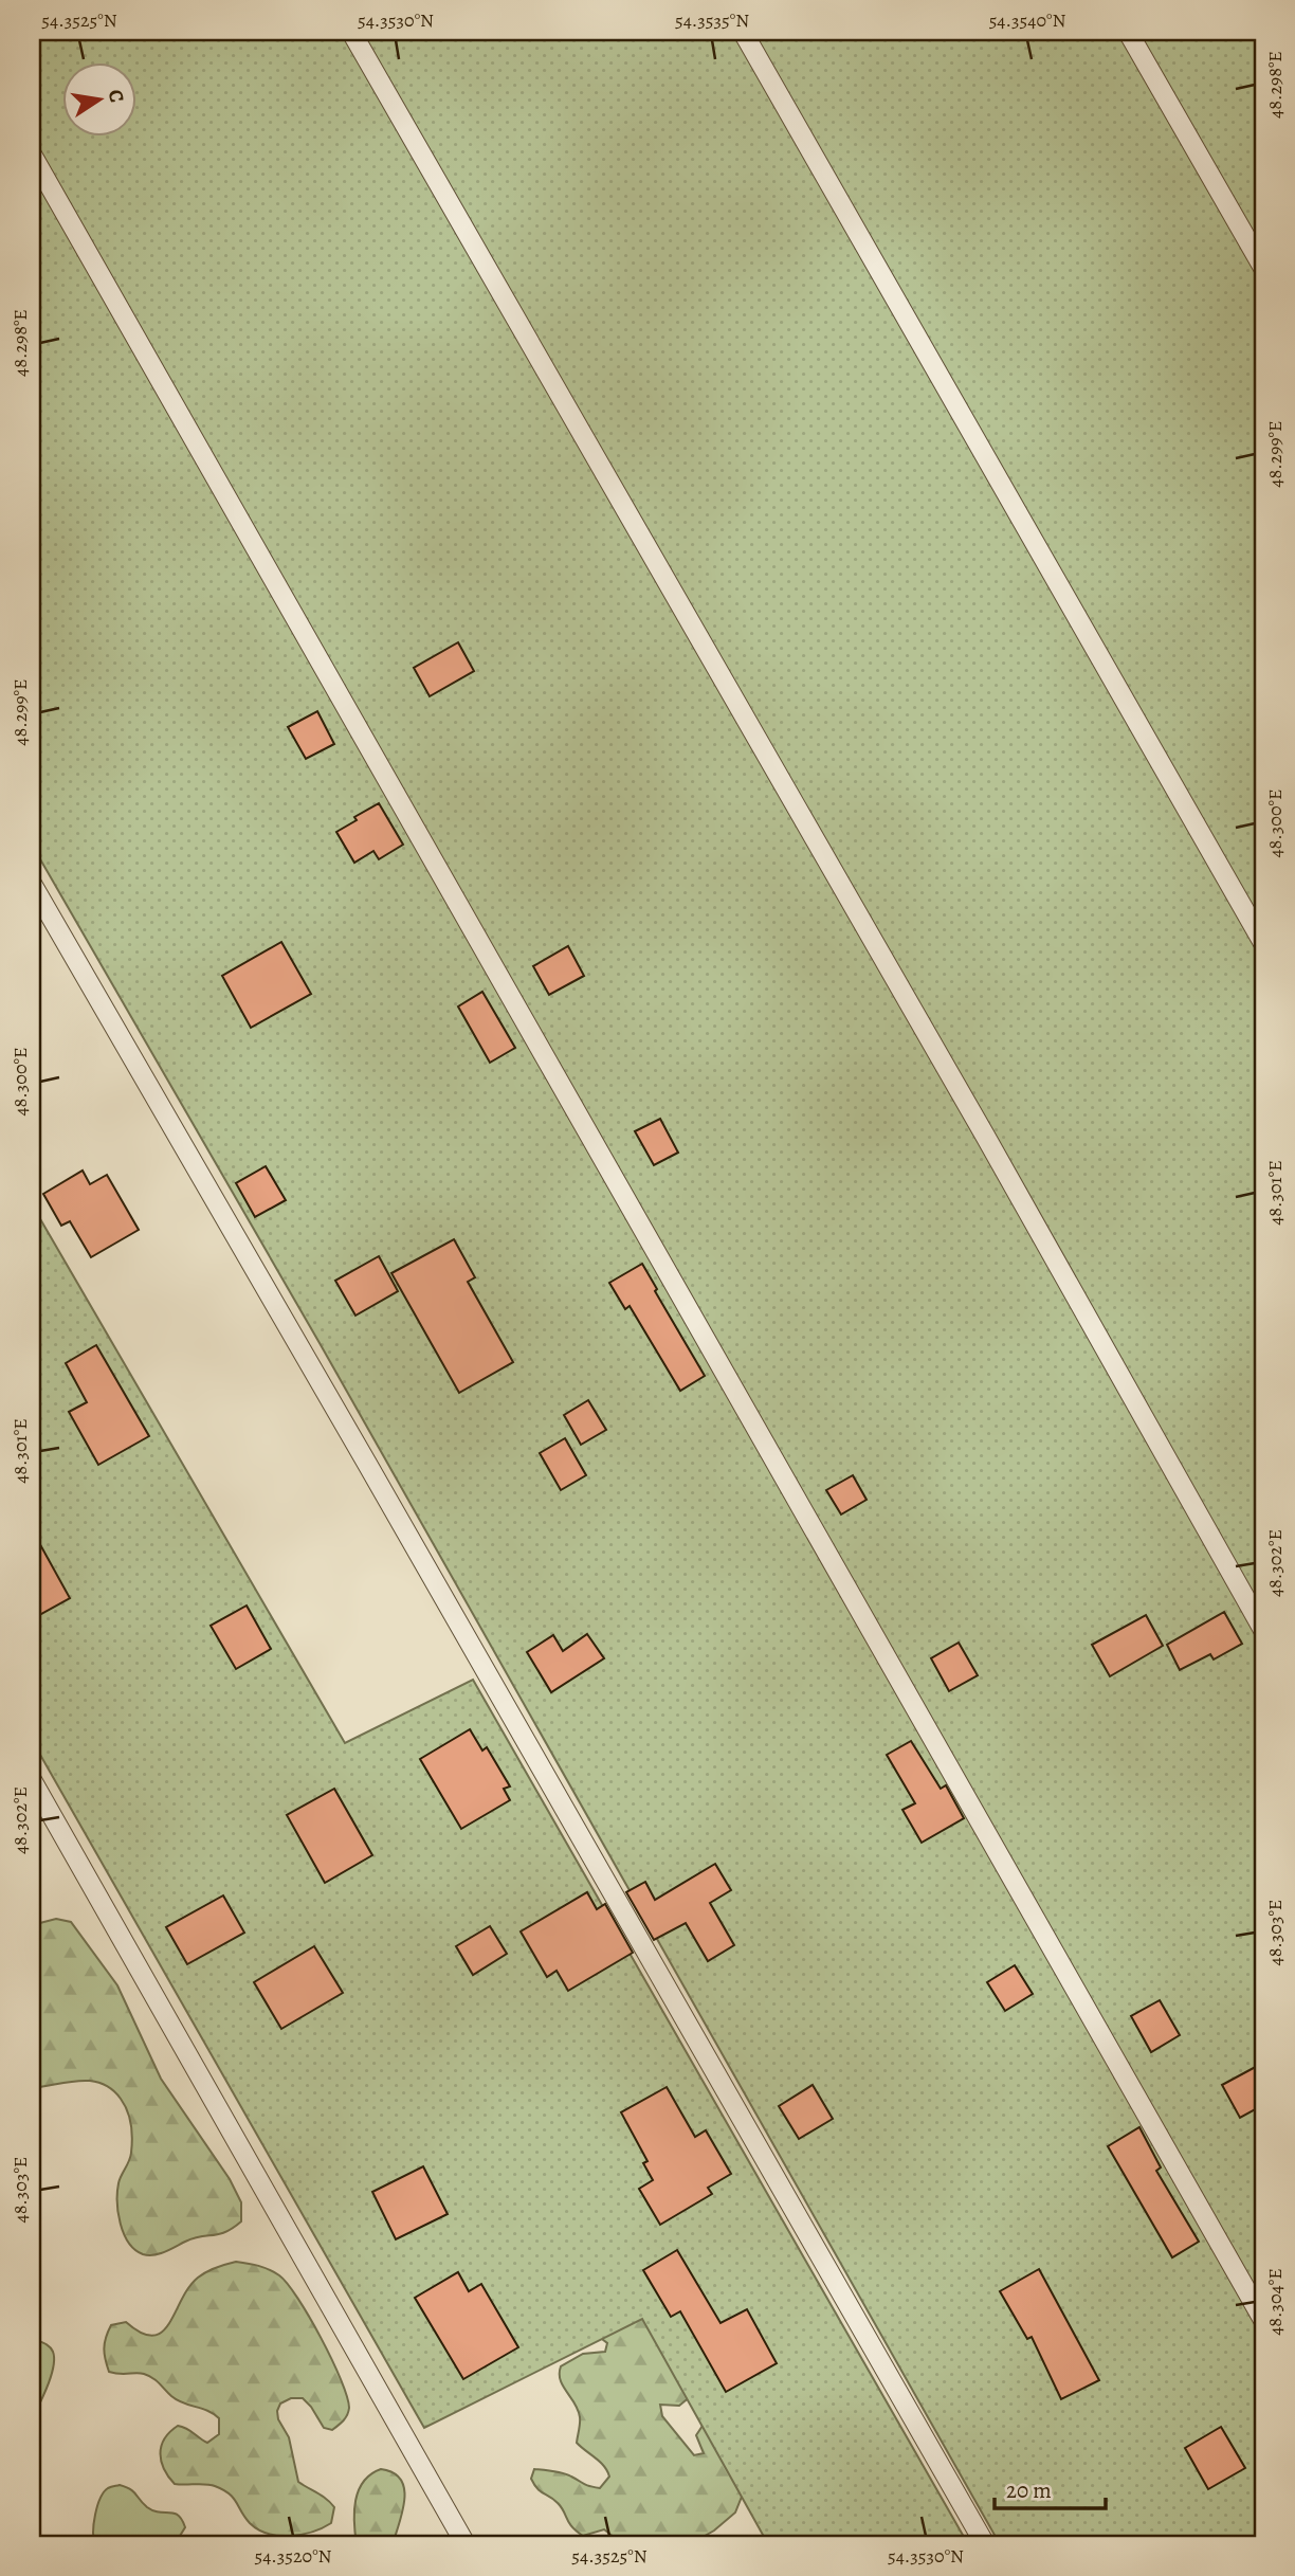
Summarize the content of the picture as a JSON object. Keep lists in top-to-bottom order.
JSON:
{
  "scale_bar": "20 m",
  "north": "right",
  "coordinates": [
    "54.3525°N",
    "54.3530°N",
    "54.3535°N",
    "54.3540°N",
    "48.298°E",
    "48.299°E",
    "48.300°E",
    "48.301°E",
    "48.302°E",
    "48.303°E",
    "48.304°E",
    "54.3520°N"
  ]
}
